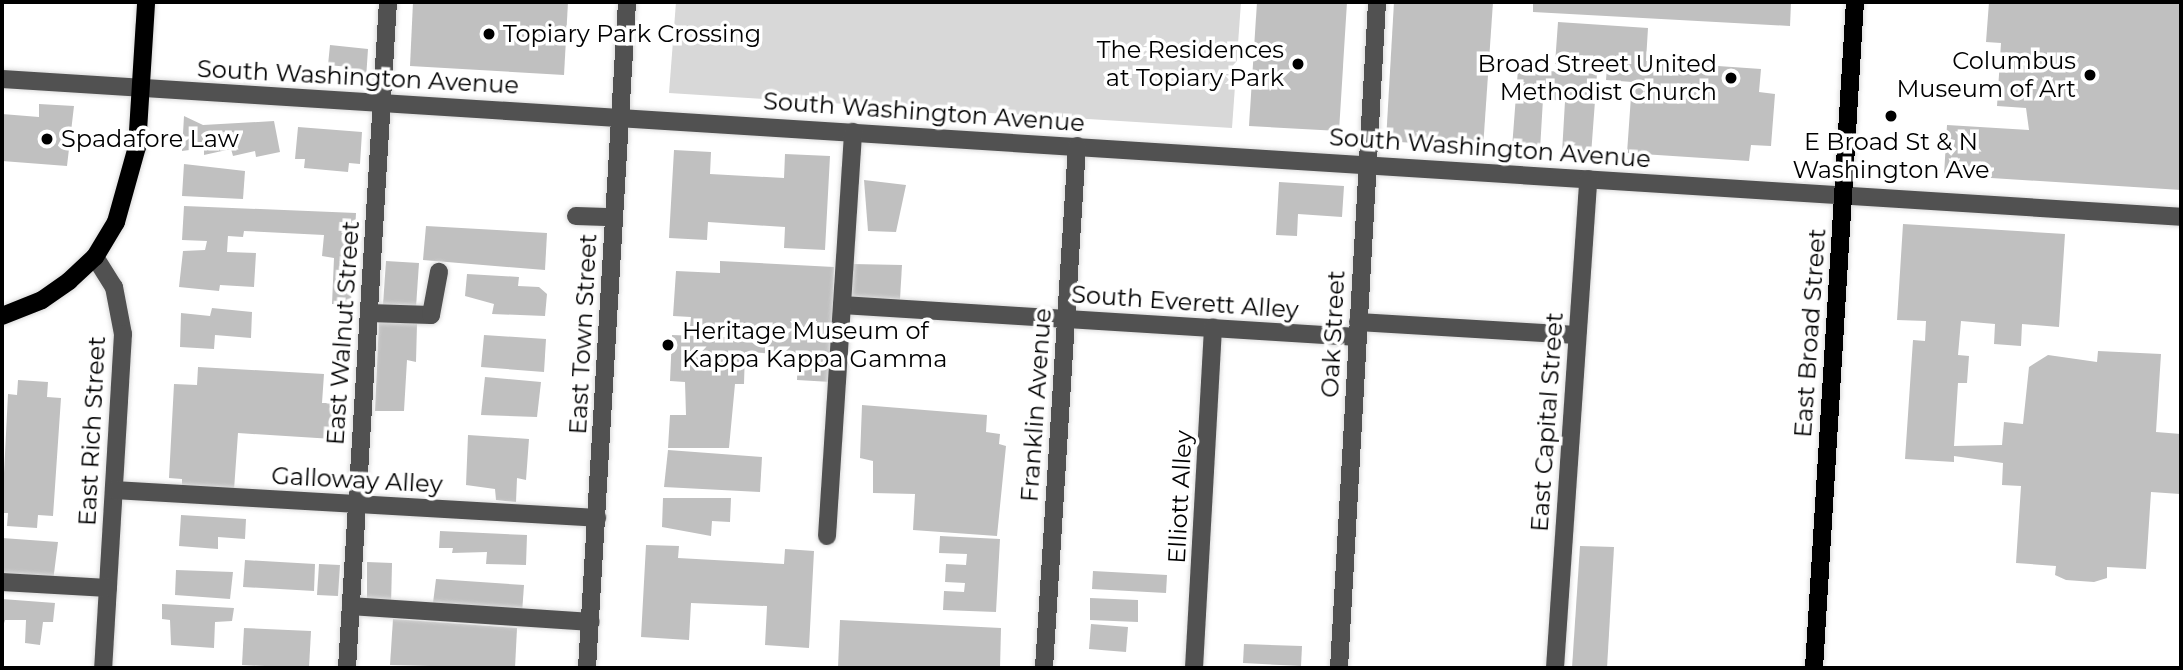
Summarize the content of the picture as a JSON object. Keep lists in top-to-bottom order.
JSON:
{
  "streets": {
    "main road": ["East Broad Street"],
    "street": [
      "South Washington Avenue",
      "South Everett Alley",
      "East Walnut Street",
      "East Town Street",
      "Oak Street",
      "Franklin Avenue",
      "East Capital Street",
      "East Rich Street",
      "Galloway Alley",
      "Elliott Alley"
    ]
  },
  "crossings": [
    ["South Washington Avenue", "East Walnut Street"],
    ["South Washington Avenue", "East Broad Street"],
    ["South Washington Avenue", "East Town Street"],
    ["South Washington Avenue", "Oak Street"],
    ["South Washington Avenue", "Franklin Avenue"],
    ["South Washington Avenue", "East Capital Street"],
    ["South Everett Alley", "Oak Street"],
    ["South Everett Alley", "Franklin Avenue"],
    ["South Everett Alley", "East Capital Street"],
    ["South Everett Alley", "Elliott Alley"],
    ["East Walnut Street", "Galloway Alley"],
    ["East Town Street", "Galloway Alley"],
    ["East Rich Street", "Galloway Alley"]
  ],
  "places": [
    "Topiary Park Crossing",
    "The Residences at Topiary Park",
    "Columbus Museum of Art",
    "Broad Street United Methodist Church",
    "E Broad St & N Washington Ave",
    "Spadafore Law",
    "Heritage Museum of Kappa Kappa Gamma"
  ]
}
